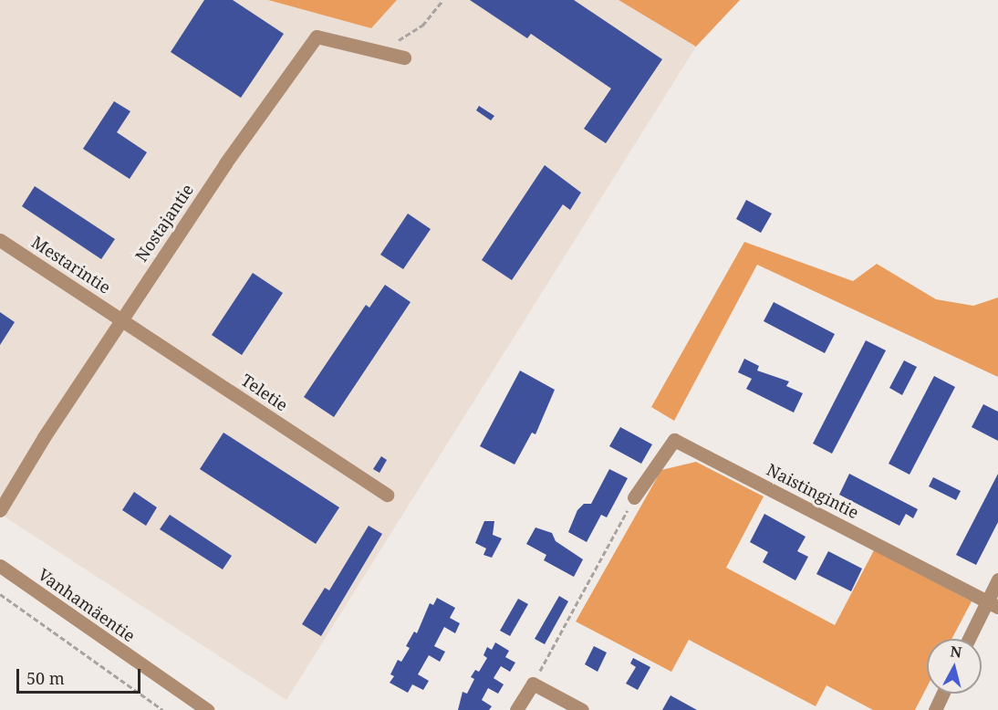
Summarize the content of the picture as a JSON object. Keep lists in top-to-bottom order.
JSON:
{
  "streets": {
    "street": [
      "Nostajantie",
      "Mestarintie",
      "Teletie",
      "Naistingintie",
      "Vanhamäentie"
    ]
  },
  "crossings": [
    ["Nostajantie", "Mestarintie"],
    ["Nostajantie", "Teletie"],
    ["Mestarintie", "Teletie"]
  ],
  "scale_bar": "50 m",
  "north": "top"
}
